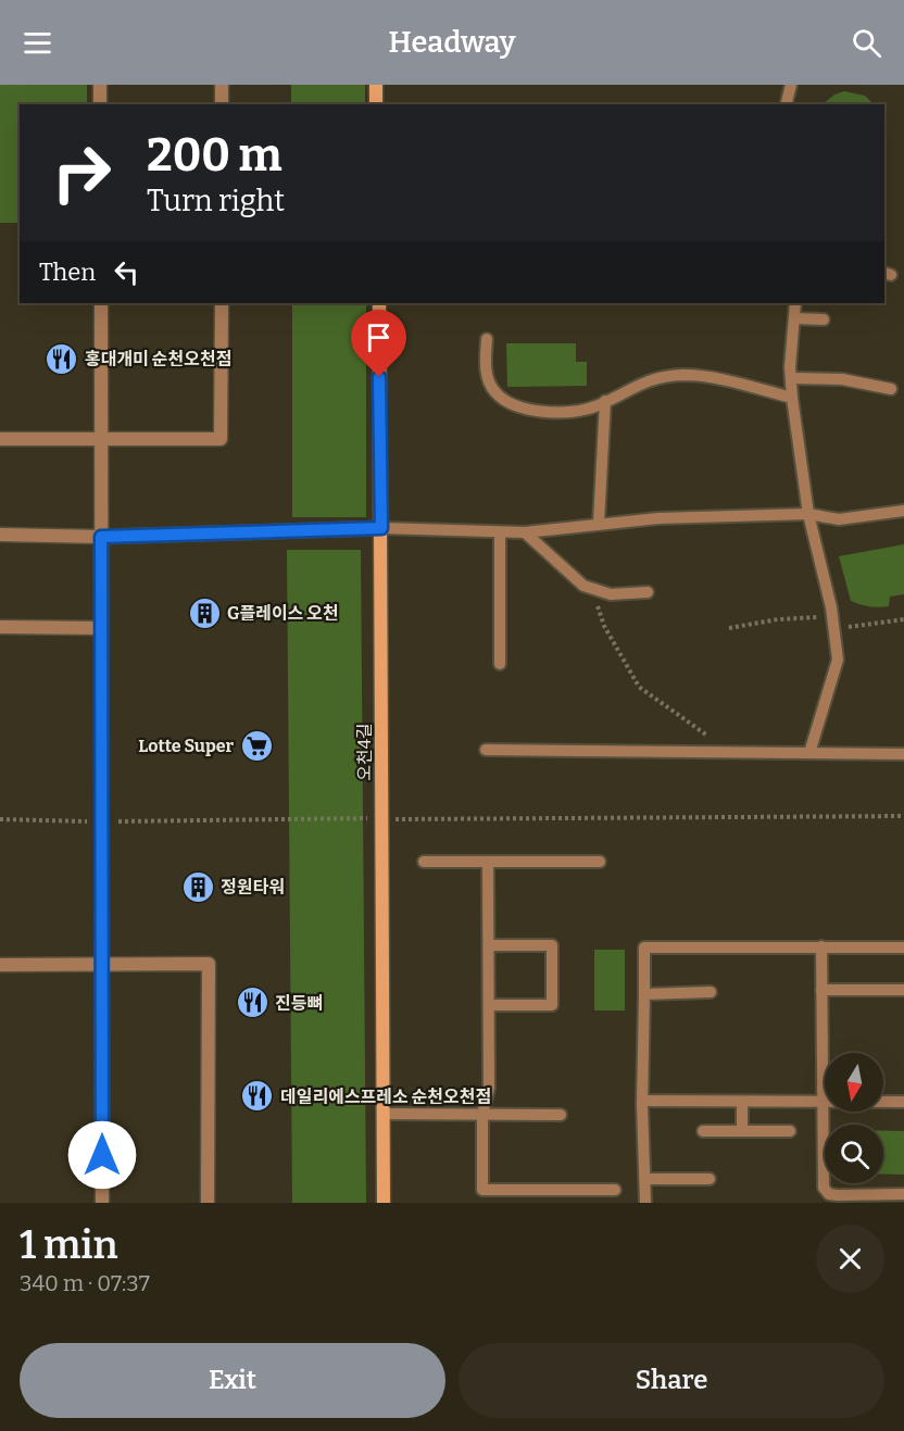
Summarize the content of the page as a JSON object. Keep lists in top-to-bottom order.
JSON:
{
  "streets": {
    "street": ["오천4길"]
  },
  "places": {
    "restaurant": ["홍대개미 순천오천점", "진등뼈", "데일리에스프레소 순천오천점"],
    "building": ["G플레이스 오천", "정원타워"],
    "supermarket": ["Lotte Super"]
  },
  "north": "bottom",
  "page": {
    "header": "Headway",
    "turn": ["200 m", "Turn right"],
    "then": "Then",
    "heading": ["1 min", "340 m · 07:37"],
    "buttons": ["Exit", "Share"]
  }
}
